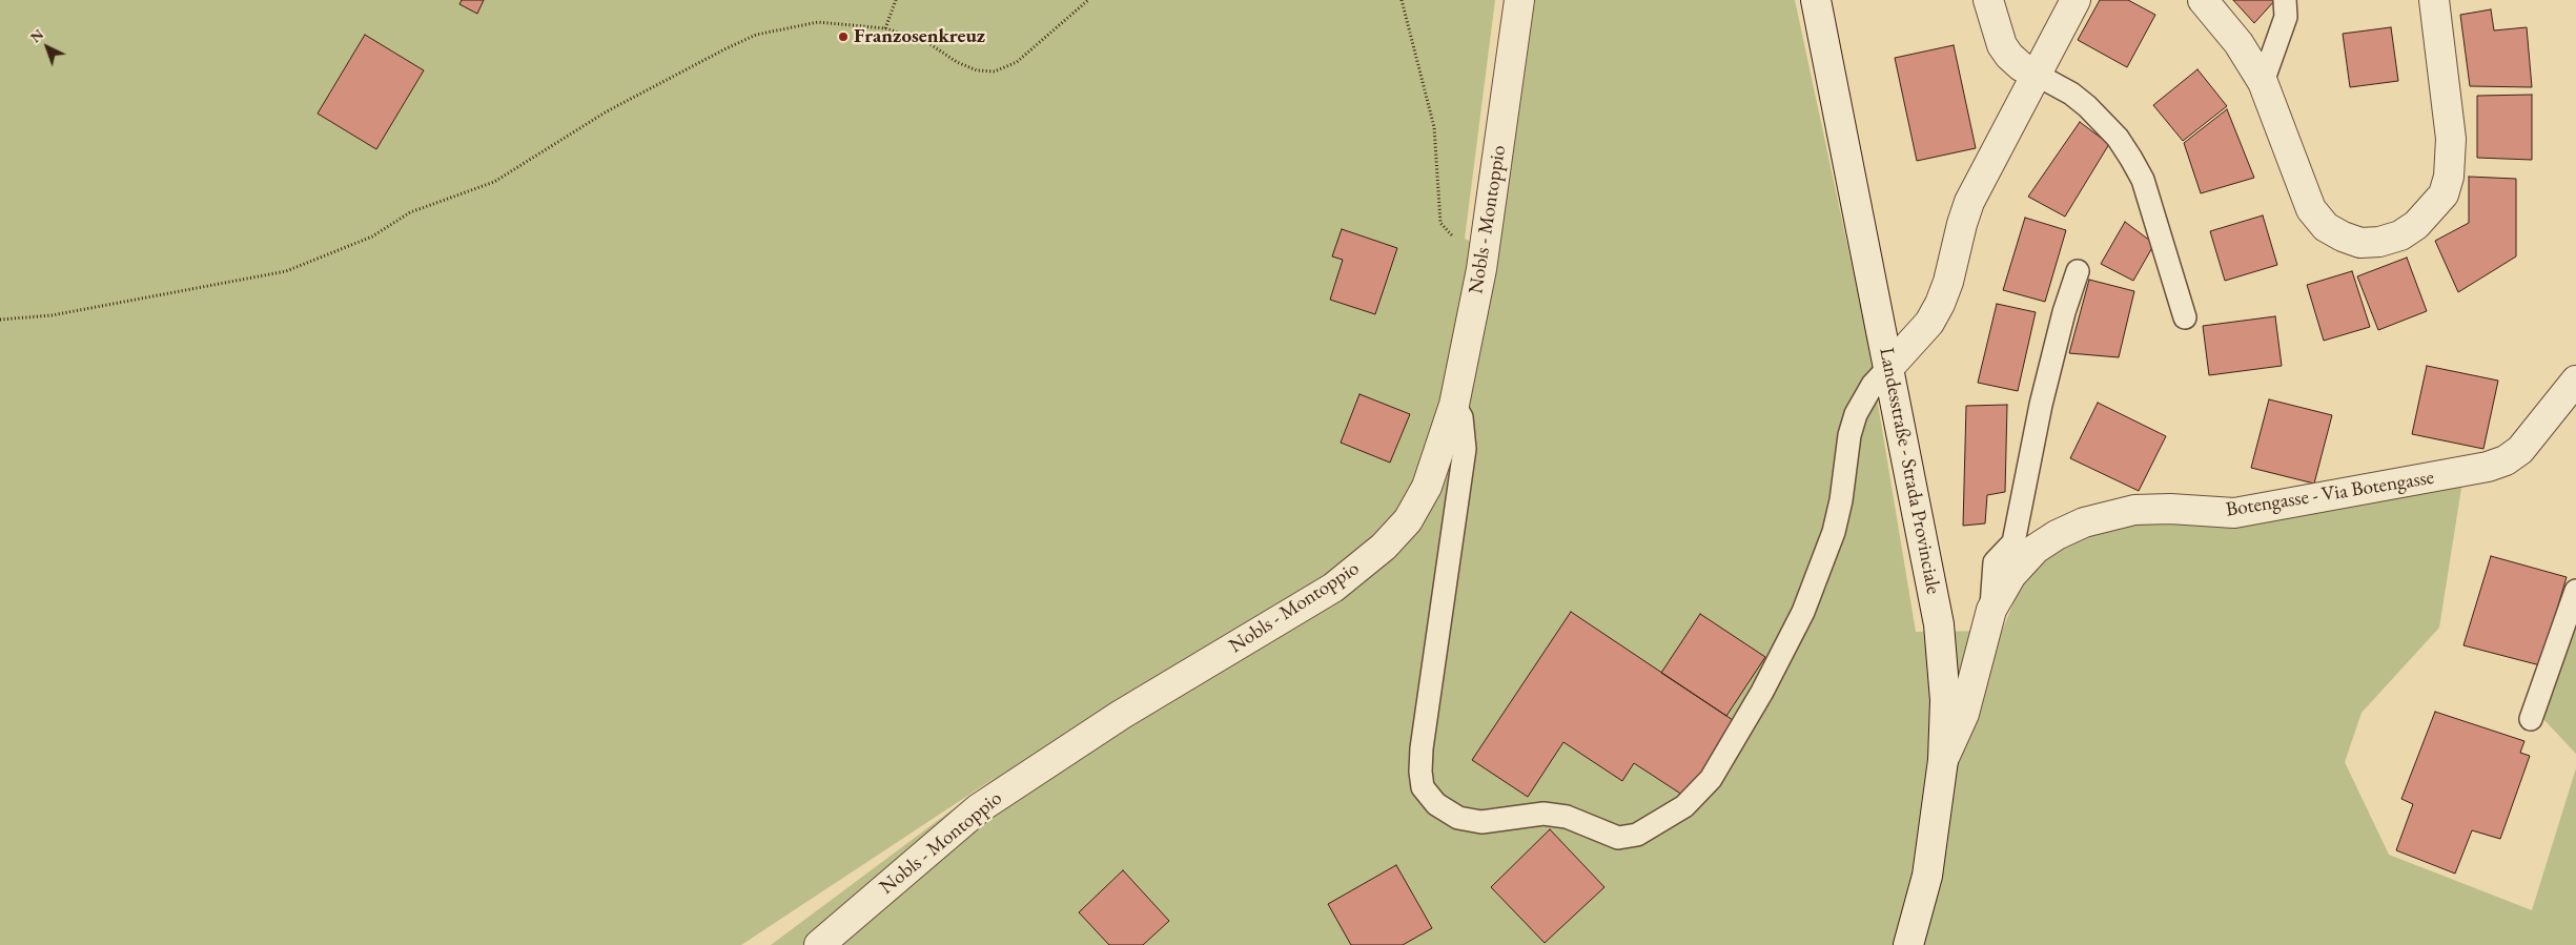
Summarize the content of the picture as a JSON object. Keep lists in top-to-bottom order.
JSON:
{
  "streets": {
    "street": ["Nobls - Montoppio", "Landesstraße - Strada Provinciale", "Botengasse - Via Botengasse"]
  },
  "crossings": [
    ["Landesstraße - Strada Provinciale", "Botengasse - Via Botengasse"]
  ],
  "places": ["Franzosenkreuz"],
  "north": "top left"
}
